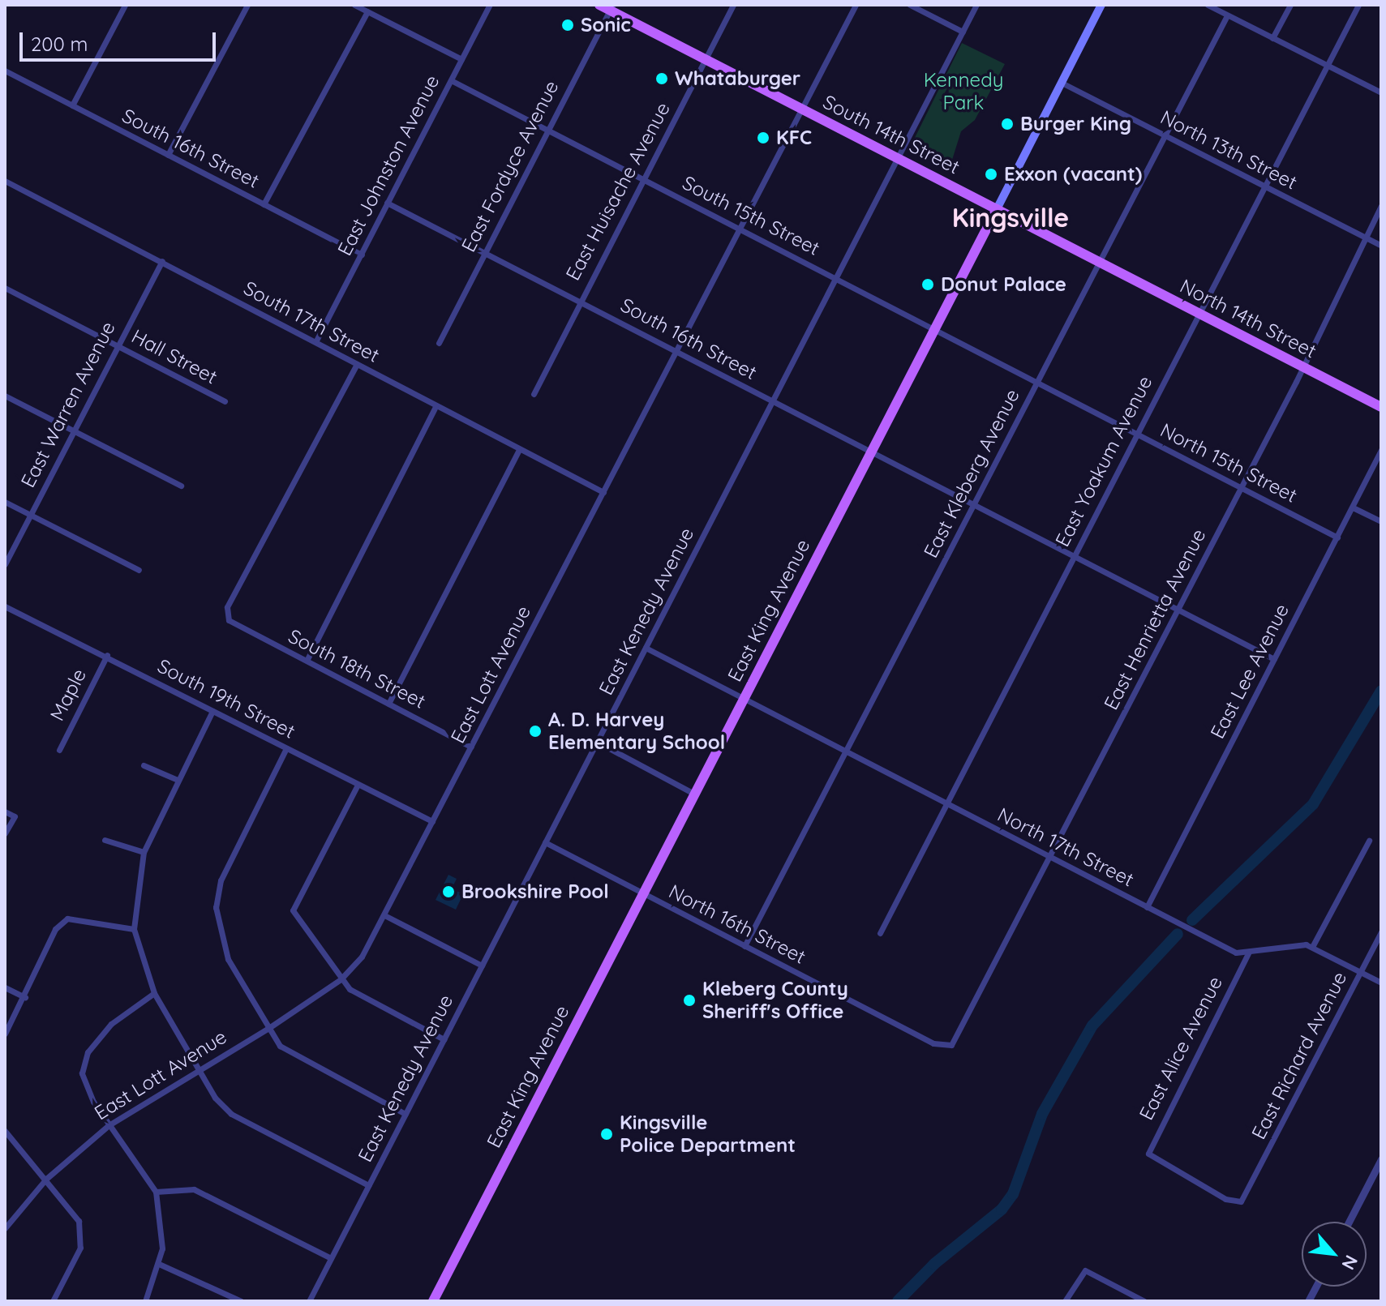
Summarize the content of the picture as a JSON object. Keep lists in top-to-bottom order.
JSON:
{
  "streets": {
    "main road": ["South 14th Street", "North 14th Street", "East King Avenue"],
    "street": [
      "South 16th Street",
      "North 13th Street",
      "East Johnston Avenue",
      "East Fordyce Avenue",
      "East Huisache Avenue",
      "South 15th Street",
      "South 17th Street",
      "Hall Street",
      "East Warren Avenue",
      "East Yoakum Avenue",
      "North 15th Street",
      "East Kleberg Avenue",
      "East Kenedy Avenue",
      "East Henrietta Avenue",
      "South 18th Street",
      "East Lee Avenue",
      "East Lott Avenue",
      "Maple",
      "South 19th Street",
      "North 17th Street",
      "North 16th Street",
      "East Alice Avenue",
      "East Richard Avenue"
    ]
  },
  "crossings": [
    ["South 14th Street", "East Fordyce Avenue"],
    ["South 14th Street", "East Huisache Avenue"],
    ["South 14th Street", "North 14th Street"],
    ["South 14th Street", "East Kleberg Avenue"],
    ["South 14th Street", "East King Avenue"],
    ["South 14th Street", "East Kenedy Avenue"],
    ["South 14th Street", "East Lott Avenue"],
    ["South 16th Street", "East Johnston Avenue"],
    ["South 16th Street", "East Fordyce Avenue"],
    ["South 16th Street", "East Huisache Avenue"],
    ["South 16th Street", "East Kleberg Avenue"],
    ["South 16th Street", "East King Avenue"],
    ["South 16th Street", "East Kenedy Avenue"],
    ["South 16th Street", "East Lott Avenue"],
    ["North 13th Street", "East Yoakum Avenue"],
    ["North 13th Street", "East Kleberg Avenue"],
    ["North 13th Street", "East King Avenue"],
    ["North 13th Street", "East Henrietta Avenue"],
    ["East Johnston Avenue", "South 15th Street"],
    ["East Johnston Avenue", "South 17th Street"],
    ["East Fordyce Avenue", "South 15th Street"],
    ["East Huisache Avenue", "South 15th Street"],
    ["South 15th Street", "North 15th Street"],
    ["South 15th Street", "East Kleberg Avenue"],
    ["South 15th Street", "East King Avenue"],
    ["South 15th Street", "East Kenedy Avenue"],
    ["South 15th Street", "East Lott Avenue"],
    ["North 14th Street", "East Yoakum Avenue"],
    ["North 14th Street", "East Kleberg Avenue"],
    ["North 14th Street", "East Henrietta Avenue"],
    ["South 17th Street", "East Warren Avenue"],
    ["South 17th Street", "South 18th Street"],
    ["South 17th Street", "East Lott Avenue"],
    ["Hall Street", "East Warren Avenue"],
    ["East Yoakum Avenue", "North 15th Street"],
    ["East Yoakum Avenue", "North 17th Street"],
    ["North 15th Street", "East Kleberg Avenue"],
    ["North 15th Street", "East Henrietta Avenue"],
    ["North 15th Street", "East Lee Avenue"],
    ["East Kleberg Avenue", "North 17th Street"],
    ["East Kleberg Avenue", "North 16th Street"],
    ["East King Avenue", "North 17th Street"],
    ["East King Avenue", "North 16th Street"],
    ["East Kenedy Avenue", "North 16th Street"],
    ["East Henrietta Avenue", "North 17th Street"],
    ["East Henrietta Avenue", "North 16th Street"],
    ["South 18th Street", "East Lott Avenue"],
    ["East Lee Avenue", "North 17th Street"],
    ["East Lott Avenue", "South 19th Street"],
    ["Maple", "South 19th Street"],
    ["North 17th Street", "East Alice Avenue"],
    ["East Alice Avenue", "East Richard Avenue"]
  ],
  "districts": ["Kingsville"],
  "parks": ["Kennedy Park"],
  "places": [
    "Sonic",
    "Whataburger",
    "Burger King",
    "KFC",
    "Exxon (vacant)",
    "Donut Palace",
    "A. D. Harvey Elementary School",
    "Brookshire Pool",
    "Kleberg County Sheriff's Office",
    "Kingsville Police Department"
  ],
  "scale_bar": "200 m",
  "north": "bottom right"
}
